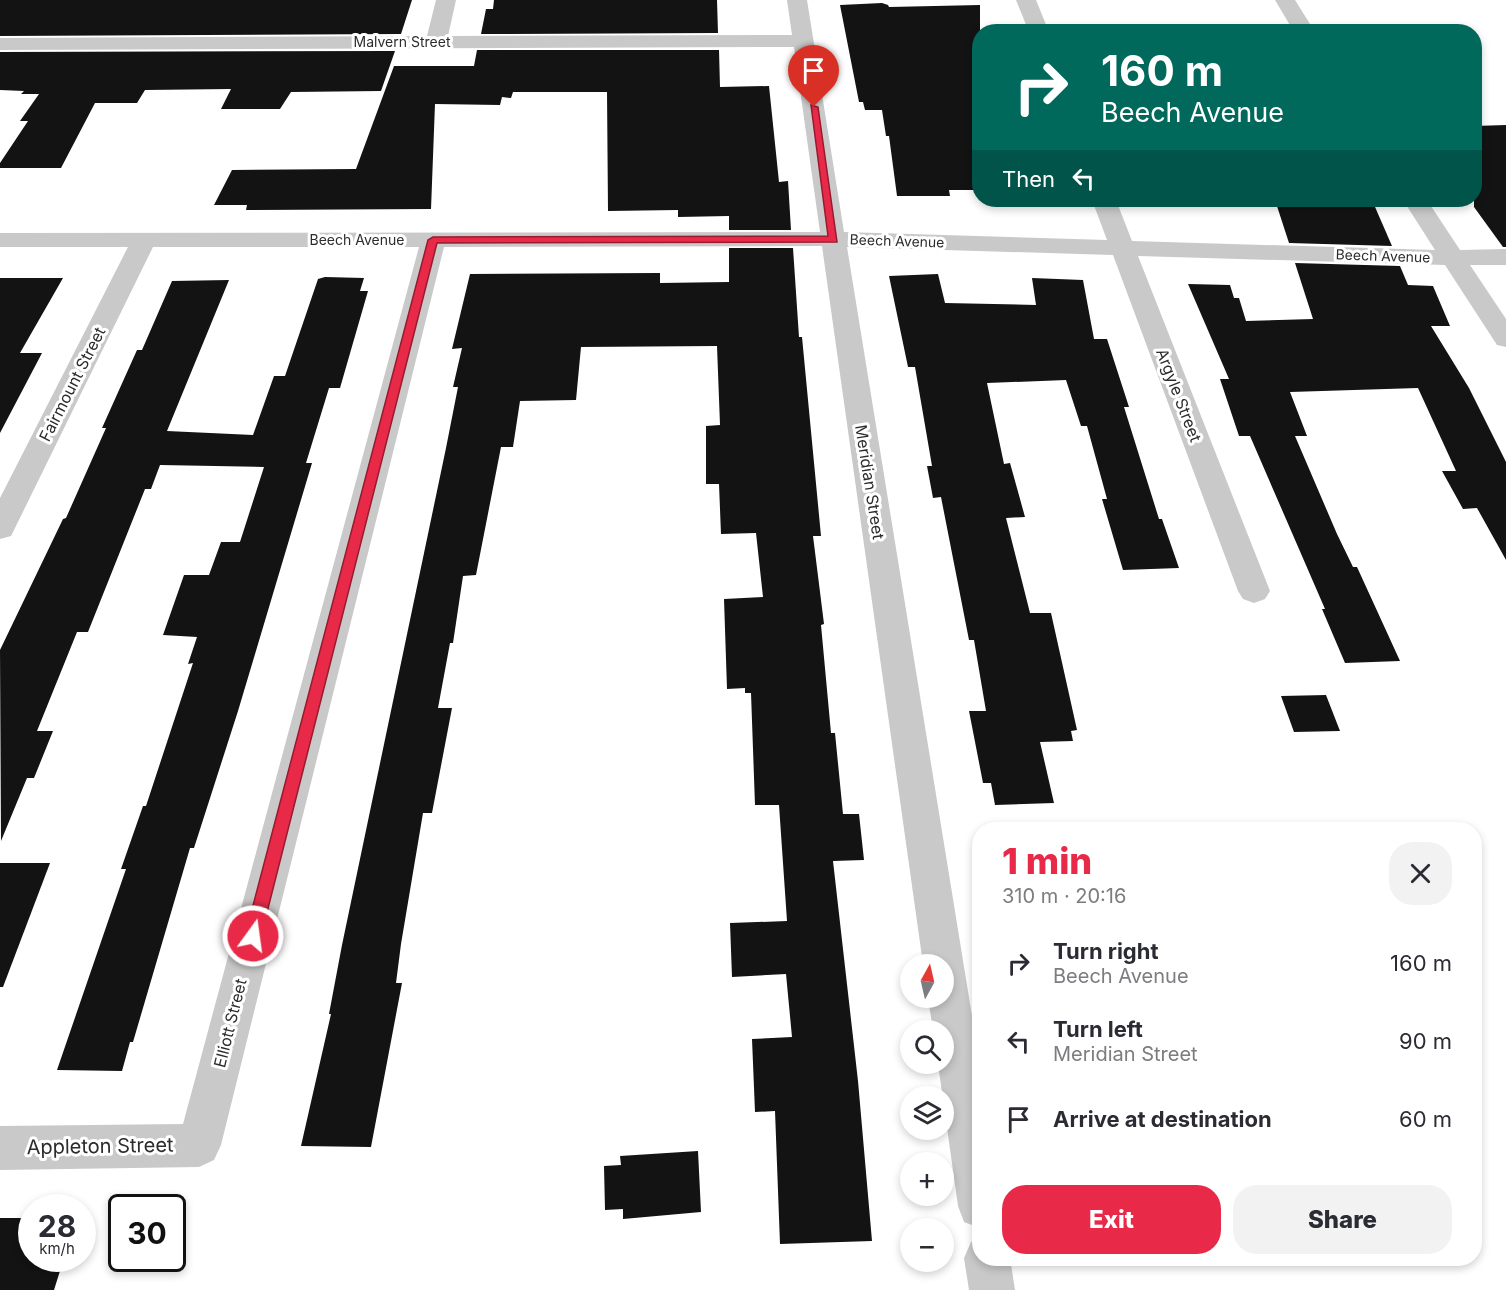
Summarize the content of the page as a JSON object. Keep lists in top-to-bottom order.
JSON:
{
  "streets": {
    "street": [
      "Malvern Street",
      "Beech Avenue",
      "Fairmount Street",
      "Argyle Street",
      "Meridian Street",
      "Elliott Street",
      "Appleton Street"
    ]
  },
  "crossings": [
    ["Malvern Street", "Meridian Street"],
    ["Beech Avenue", "Fairmount Street"],
    ["Beech Avenue", "Argyle Street"],
    ["Beech Avenue", "Meridian Street"],
    ["Beech Avenue", "Elliott Street"],
    ["Elliott Street", "Appleton Street"]
  ],
  "north": "top",
  "page": {
    "turn": ["160 m", "Beech Avenue"],
    "then": "Then",
    "heading": ["1 min", "310 m · 20:16"],
    "list": [
      {
        "name": "Turn right",
        "note": "Beech Avenue",
        "value": "160 m"
      },
      {
        "name": "Turn left",
        "note": "Meridian Street",
        "value": "90 m"
      },
      {
        "name": "Arrive at destination",
        "value": "60 m"
      }
    ],
    "map_buttons": ["+", "−"],
    "buttons": ["Exit", "Share"],
    "speed": "28 km/h",
    "limit": "30"
  }
}
